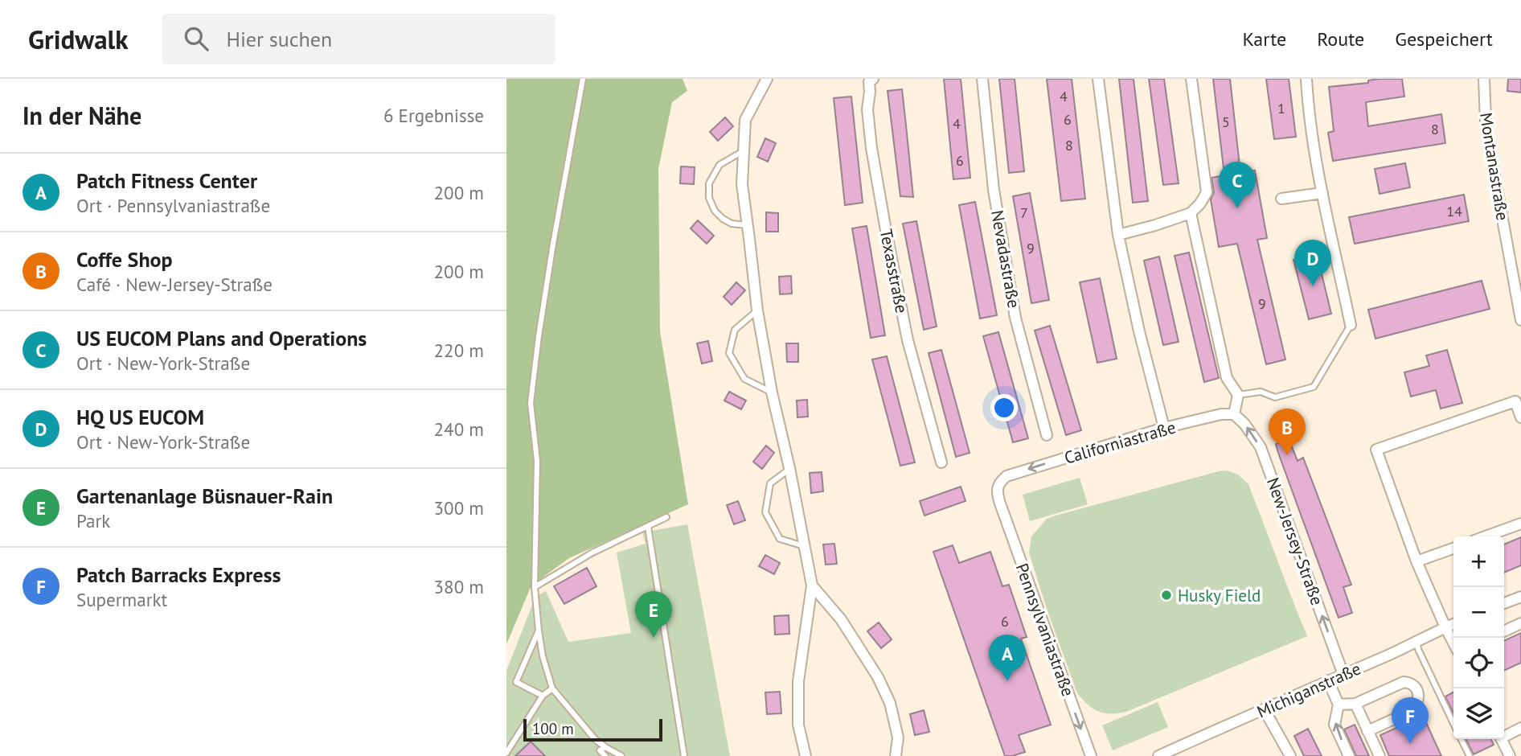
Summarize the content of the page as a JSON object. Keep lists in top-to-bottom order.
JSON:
{
  "streets": {
    "street": [
      "Montanastraße",
      "Nevadastraße",
      "Texasstraße",
      "Californiastraße",
      "New-Jersey-Straße",
      "Pennsylvaniastraße",
      "Michiganstraße"
    ]
  },
  "crossings": [
    ["Californiastraße", "New-Jersey-Straße"],
    ["Californiastraße", "Pennsylvaniastraße"],
    ["New-Jersey-Straße", "Michiganstraße"]
  ],
  "one_way": ["Californiastraße", "New-Jersey-Straße", "Pennsylvaniastraße"],
  "places": ["Husky Field"],
  "house_numbers": [
    "4",
    "1",
    "6",
    "5",
    "4",
    "8",
    "8",
    "6",
    "14",
    "7",
    "9",
    "9",
    "6"
  ],
  "scale_bar": "100 m",
  "page": {
    "header": "Gridwalk",
    "search": "Hier suchen",
    "nav": ["Karte", "Route", "Gespeichert"],
    "heading": ["In der Nähe", "6 Ergebnisse"],
    "list": [
      {
        "mark": "A",
        "name": "Patch Fitness Center",
        "note": "Ort · Pennsylvaniastraße",
        "value": "200 m"
      },
      {
        "mark": "B",
        "name": "Coffe Shop",
        "note": "Café · New-Jersey-Straße",
        "value": "200 m"
      },
      {
        "mark": "C",
        "name": "US EUCOM Plans and Operations",
        "note": "Ort · New-York-Straße",
        "value": "220 m"
      },
      {
        "mark": "D",
        "name": "HQ US EUCOM",
        "note": "Ort · New-York-Straße",
        "value": "240 m"
      },
      {
        "mark": "E",
        "name": "Gartenanlage Büsnauer-Rain",
        "note": "Park",
        "value": "300 m"
      },
      {
        "mark": "F",
        "name": "Patch Barracks Express",
        "note": "Supermarkt",
        "value": "380 m"
      }
    ],
    "pins": [
      "C",
      "D",
      "B",
      "E",
      "A",
      "F"
    ],
    "map_buttons": ["+", "−"],
    "scale": "100 m"
  }
}
